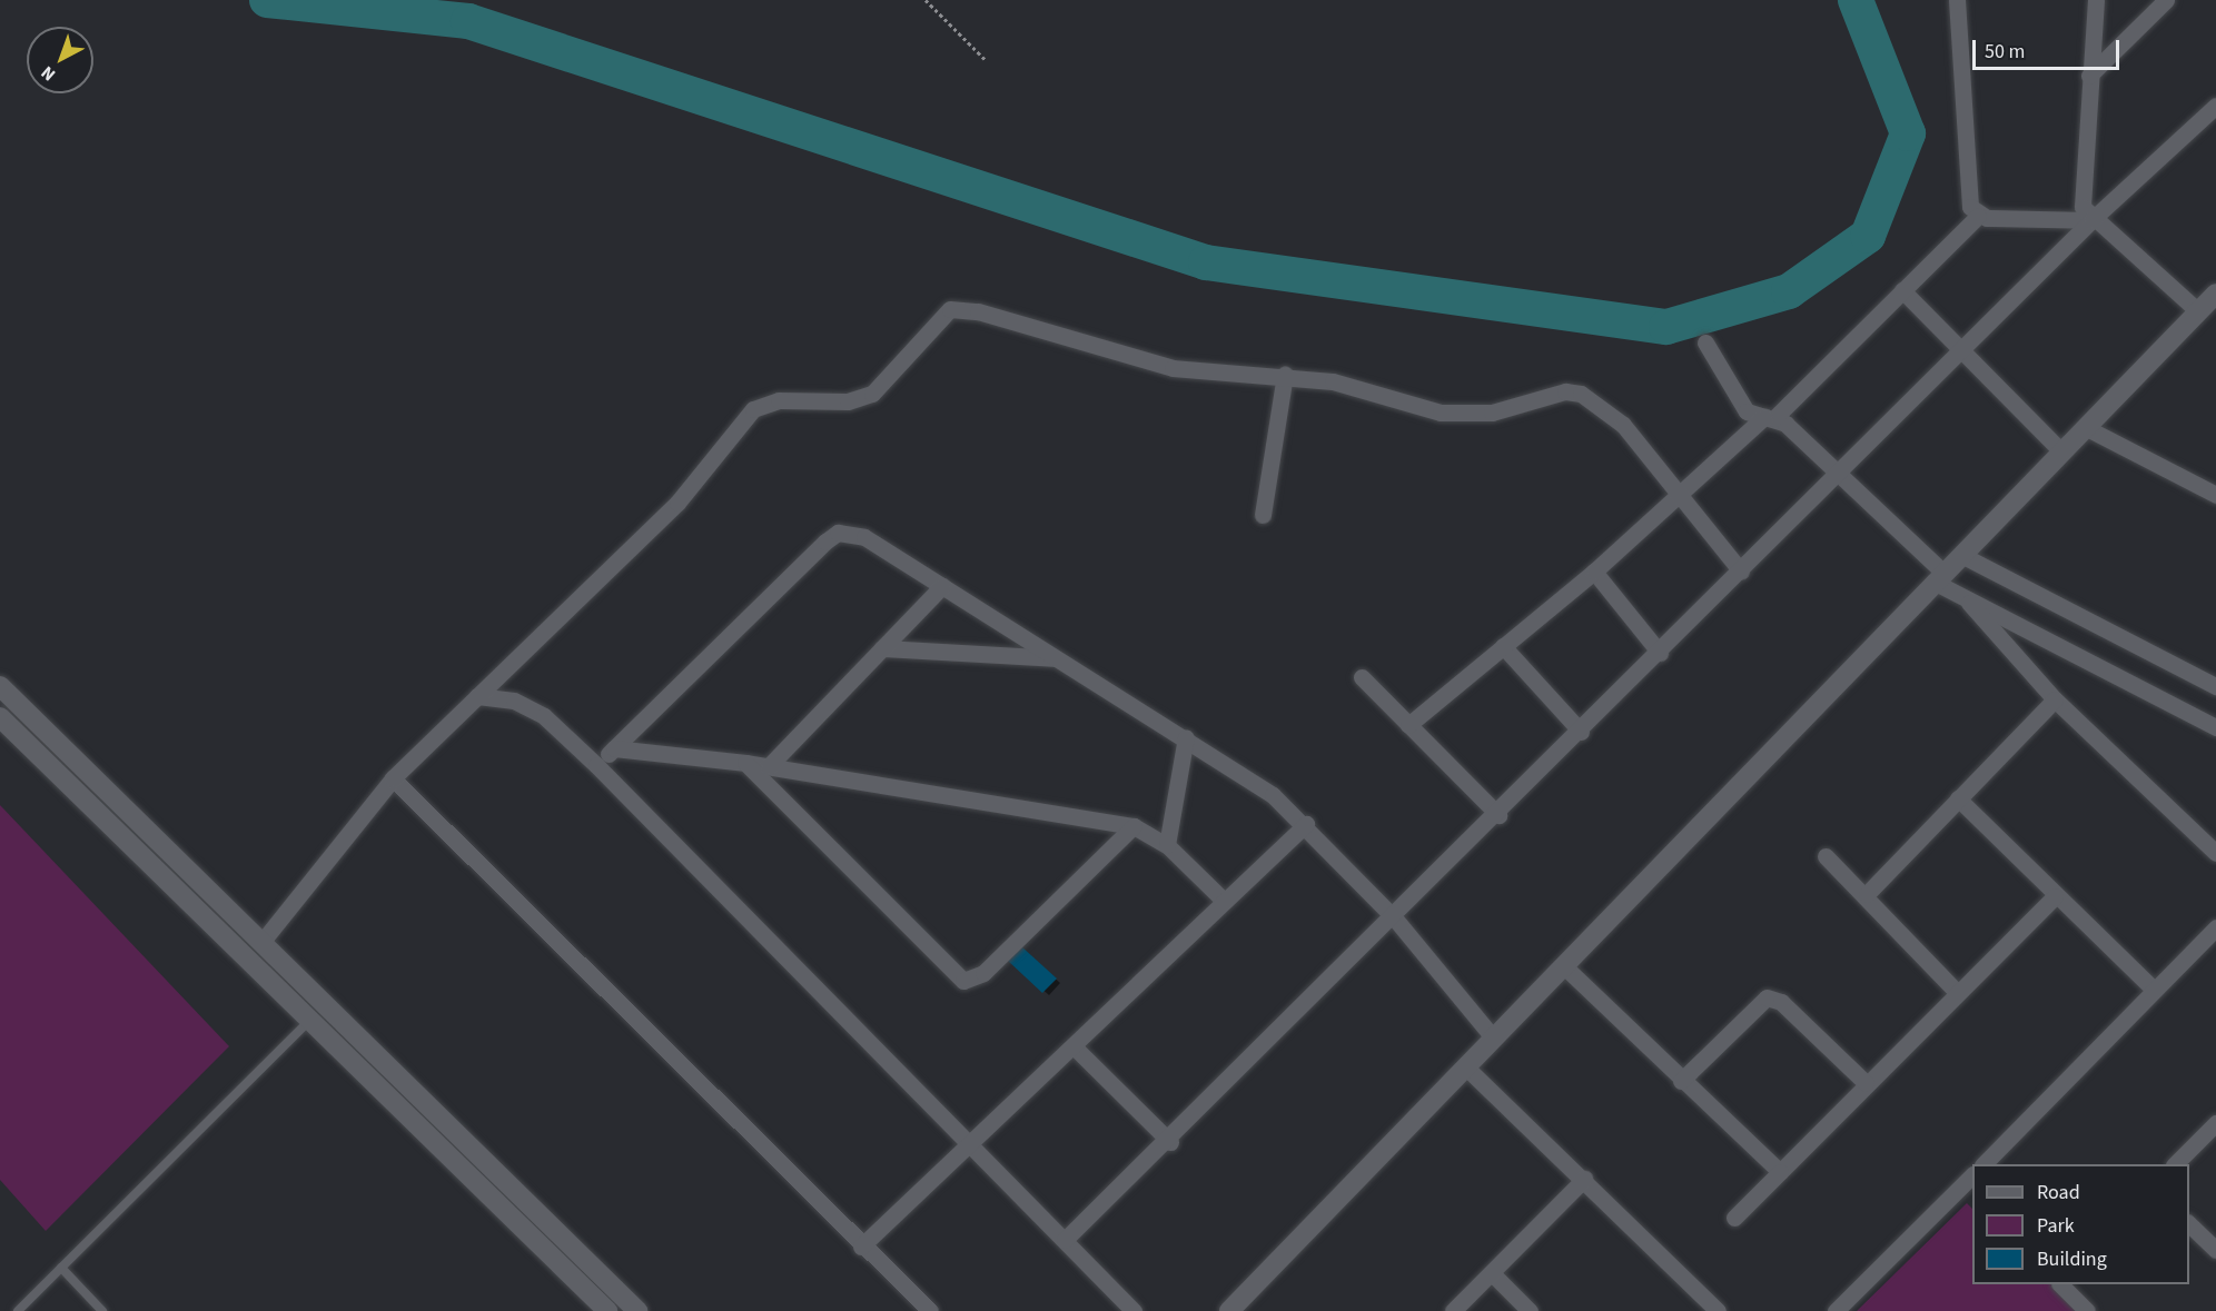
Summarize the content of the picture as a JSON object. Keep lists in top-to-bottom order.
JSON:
{
  "legend": ["Road", "Park", "Building"],
  "scale_bar": "50 m",
  "north": "bottom left"
}
